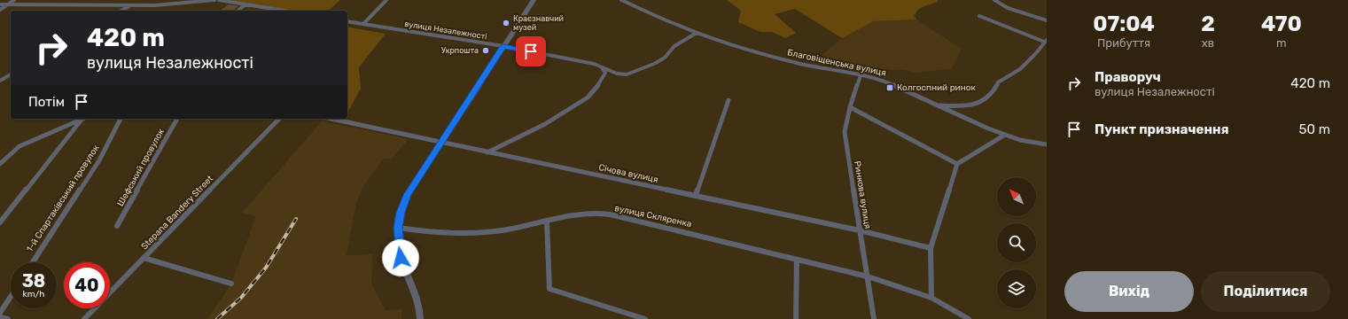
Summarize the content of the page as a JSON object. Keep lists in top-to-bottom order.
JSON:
{
  "streets": {
    "street": [
      "вулиця Незалежності",
      "Благовіщенська вулиця",
      "Шефський провулок",
      "Січова вулиця",
      "Ринкова вулиця",
      "1-й Спартаківський провулок",
      "Stepana Bandery Street",
      "вулиця Скляренка"
    ]
  },
  "crossings": [
    ["вулиця Незалежності", "Благовіщенська вулиця"],
    ["Благовіщенська вулиця", "Ринкова вулиця"],
    ["Січова вулиця", "Ринкова вулиця"],
    ["Ринкова вулиця", "вулиця Скляренка"]
  ],
  "places": {
    "other": ["Краєзнавчий музей", "Укрпошта"],
    "transit": ["Колгоспний ринок"]
  },
  "north": "top left",
  "page": {
    "eta": [
      "07:04",
      "Прибуття",
      "2",
      "хв",
      "470",
      "m"
    ],
    "turn": ["420 m", "вулиця Незалежності"],
    "list": [
      {
        "name": "Праворуч",
        "note": "вулиця Незалежності",
        "value": "420 m"
      },
      {
        "name": "Пункт призначення",
        "value": "50 m"
      }
    ],
    "then": "Потім",
    "speed": "38 km/h",
    "limit": "40",
    "buttons": ["Вихід", "Поділитися"]
  }
}
